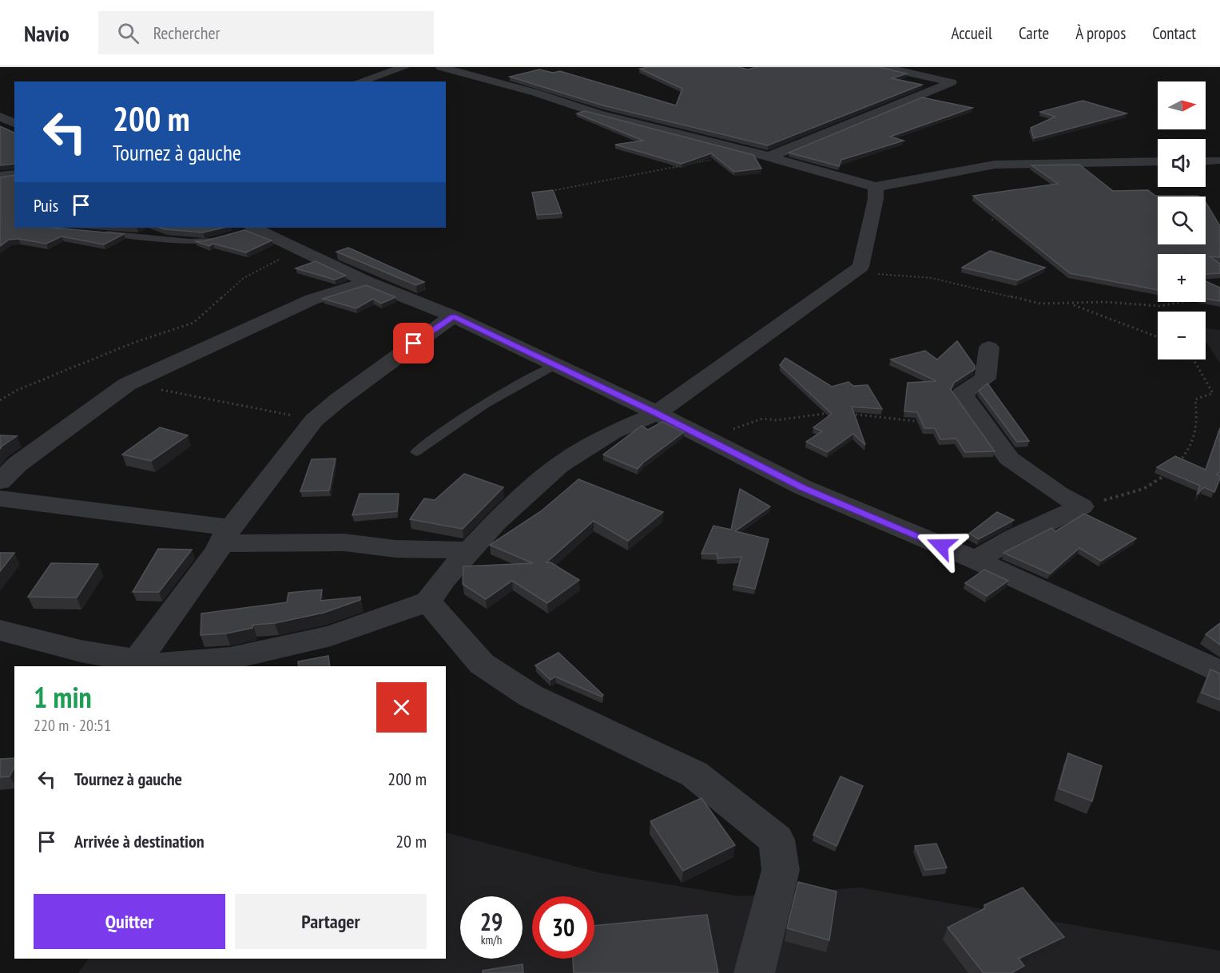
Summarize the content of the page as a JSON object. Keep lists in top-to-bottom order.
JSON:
{
  "north": "right",
  "page": {
    "header": "Navio",
    "search": "Rechercher",
    "nav": [
      "Accueil",
      "Carte",
      "À propos",
      "Contact"
    ],
    "map_buttons": ["+", "−"],
    "turn": ["200 m", "Tournez à gauche"],
    "then": "Puis",
    "heading": ["1 min", "220 m · 20:51"],
    "list": [
      {
        "name": "Tournez à gauche",
        "value": "200 m"
      },
      {
        "name": "Arrivée à destination",
        "value": "20 m"
      }
    ],
    "buttons": ["Quitter", "Partager"],
    "speed": "29 km/h",
    "limit": "30"
  }
}
